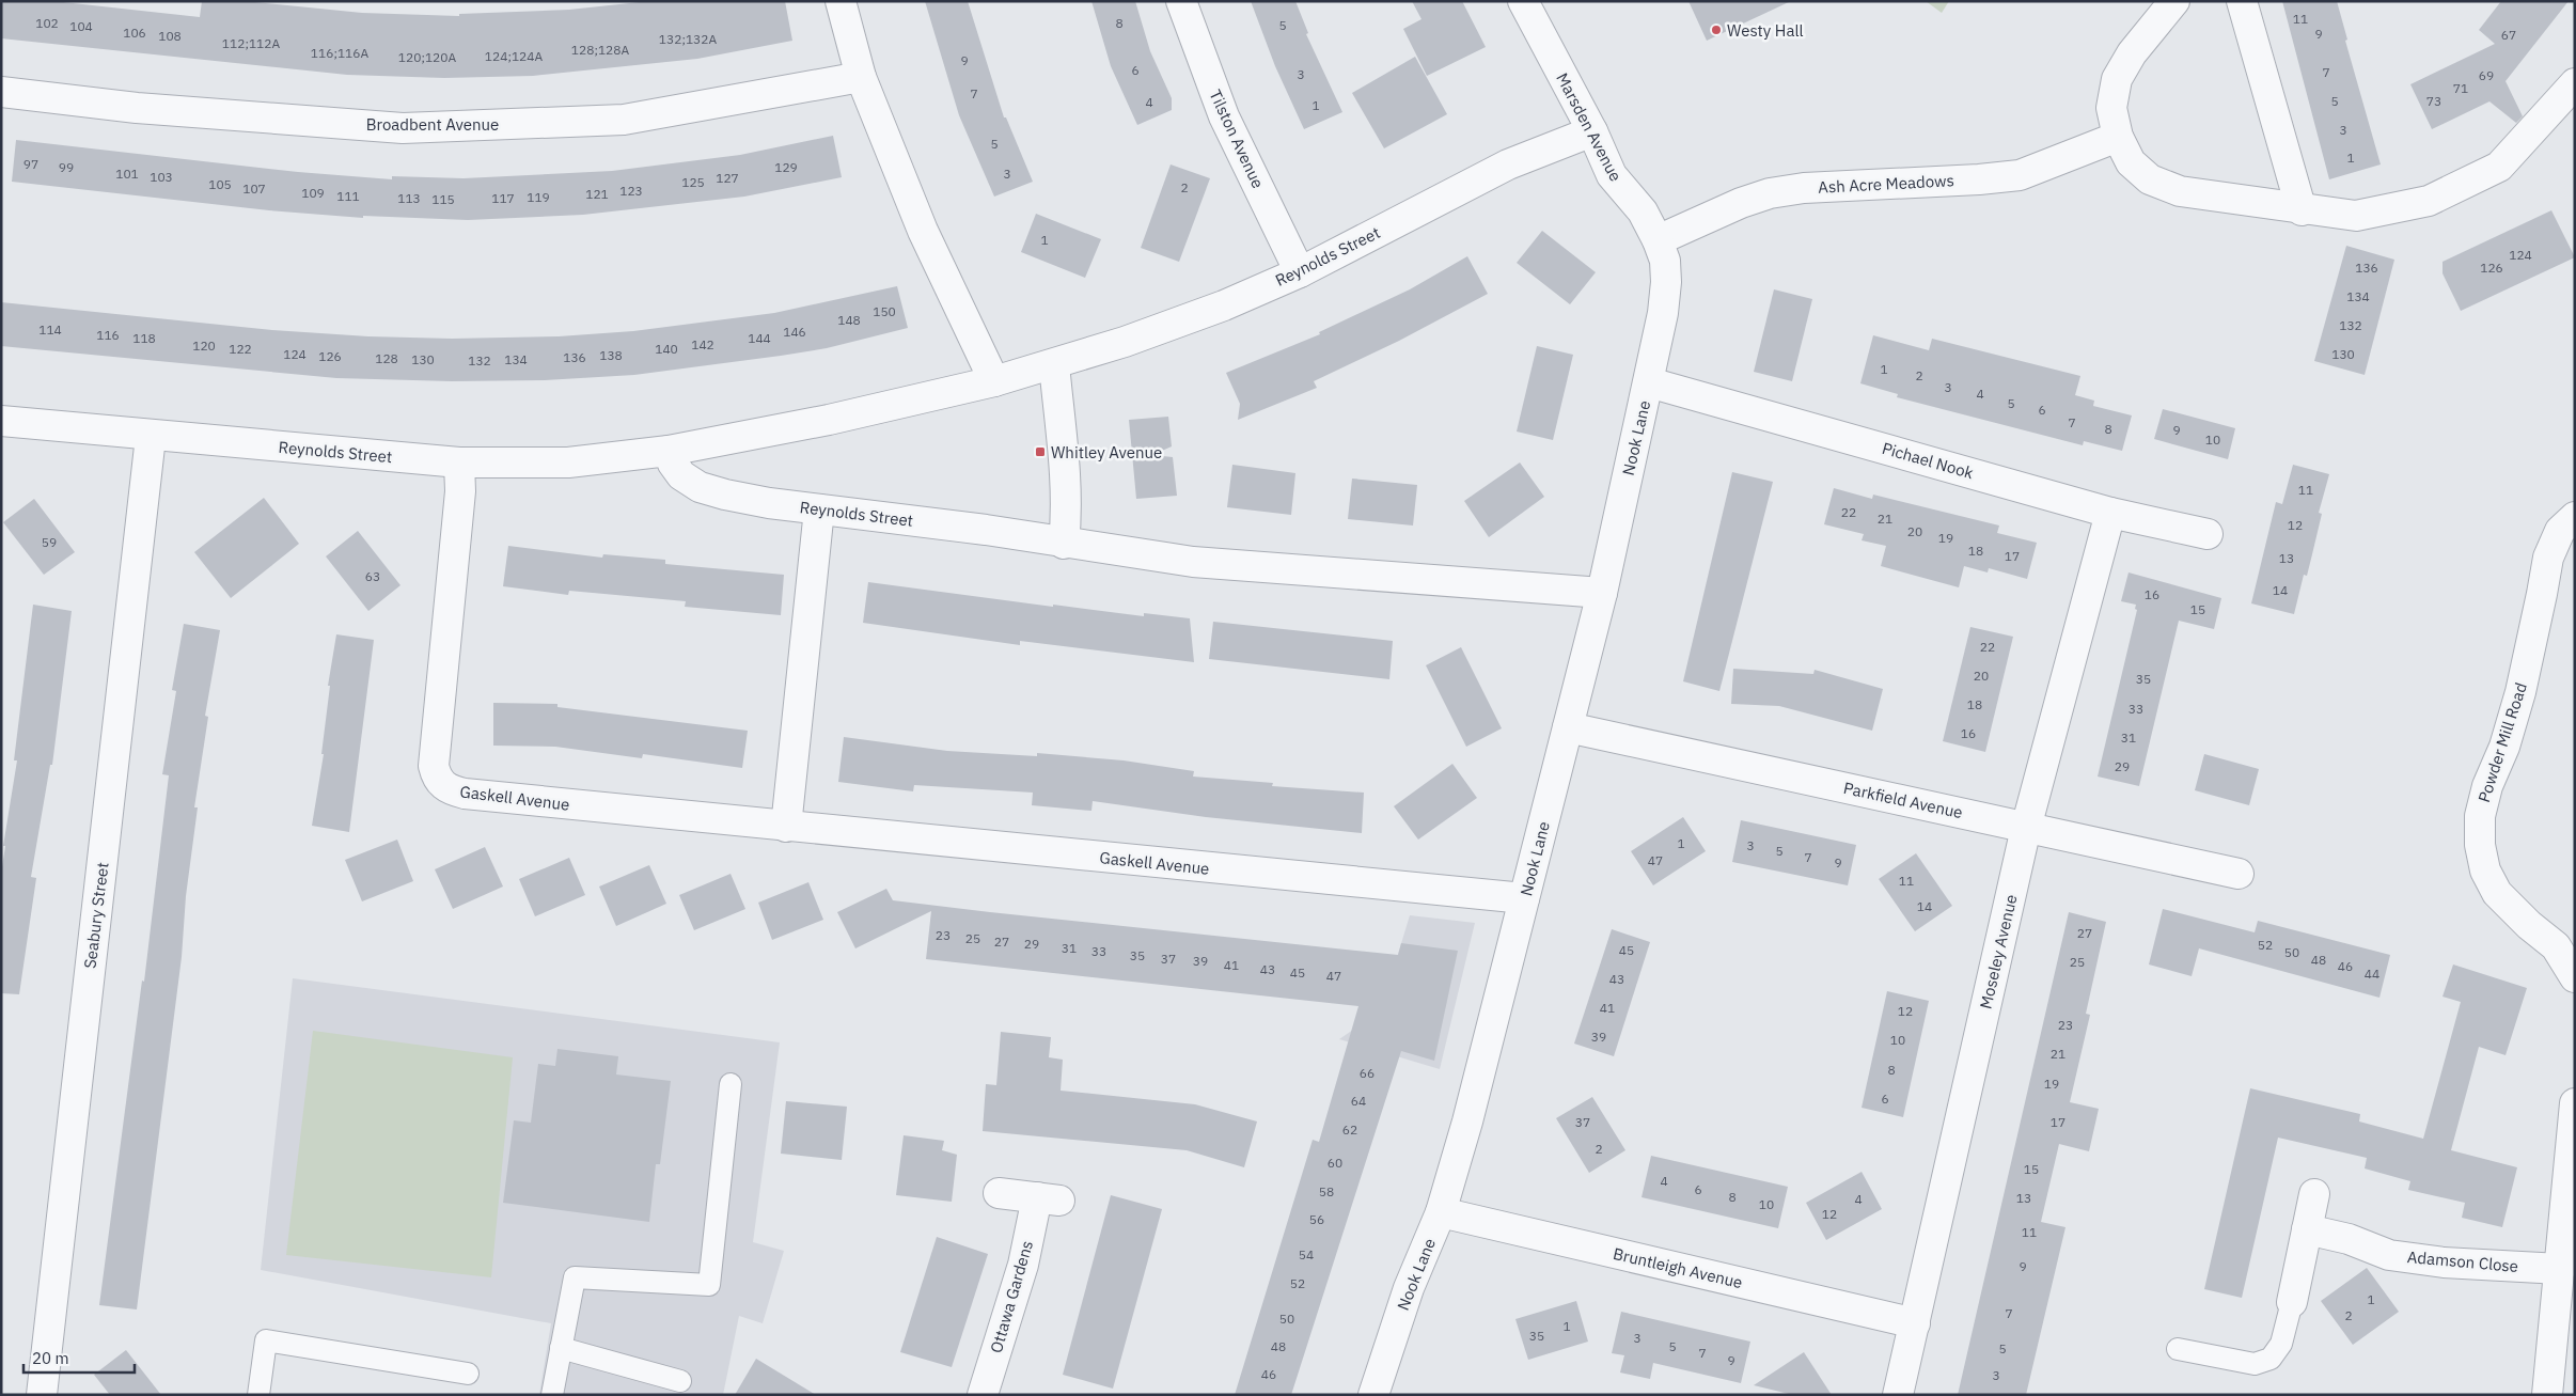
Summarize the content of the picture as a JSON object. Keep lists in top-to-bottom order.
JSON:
{
  "streets": {
    "street": [
      "Broadbent Avenue",
      "Marsden Avenue",
      "Tilston Avenue",
      "Ash Acre Meadows",
      "Reynolds Street",
      "Nook Lane",
      "Pichael Nook",
      "Powder Mill Road",
      "Gaskell Avenue",
      "Parkfield Avenue",
      "Seabury Street",
      "Moseley Avenue",
      "Adamson Close",
      "Bruntleigh Avenue",
      "Ottawa Gardens"
    ]
  },
  "crossings": [
    ["Marsden Avenue", "Ash Acre Meadows"],
    ["Marsden Avenue", "Reynolds Street"],
    ["Marsden Avenue", "Nook Lane"],
    ["Tilston Avenue", "Reynolds Street"],
    ["Reynolds Street", "Nook Lane"],
    ["Reynolds Street", "Gaskell Avenue"],
    ["Reynolds Street", "Seabury Street"],
    ["Nook Lane", "Pichael Nook"],
    ["Nook Lane", "Gaskell Avenue"],
    ["Nook Lane", "Parkfield Avenue"],
    ["Nook Lane", "Bruntleigh Avenue"],
    ["Pichael Nook", "Moseley Avenue"],
    ["Parkfield Avenue", "Moseley Avenue"],
    ["Moseley Avenue", "Bruntleigh Avenue"]
  ],
  "places": {
    "other": ["Westy Hall"],
    "transit": ["Whitley Avenue"]
  },
  "house_numbers": [
    "11",
    "102",
    "8",
    "5",
    "104",
    "106",
    "9",
    "67",
    "108",
    "132;132A",
    "112;112A",
    "128;128A",
    "116;116A",
    "124;124A",
    "120;120A",
    "9",
    "6",
    "7",
    "3",
    "69",
    "71",
    "7",
    "5",
    "73",
    "4",
    "1",
    "3",
    "5",
    "1",
    "97",
    "99",
    "129",
    "101",
    "3",
    "103",
    "127",
    "125",
    "105",
    "2",
    "107",
    "123",
    "109",
    "121",
    "111",
    "119",
    "113",
    "117",
    "115",
    "1",
    "124",
    "136",
    "126",
    "134",
    "150",
    "148",
    "132",
    "114",
    "146",
    "116",
    "118",
    "144",
    "142",
    "120",
    "122",
    "140",
    "124",
    "130",
    "138",
    "126",
    "136",
    "128",
    "130",
    "134",
    "132",
    "1",
    "2",
    "3",
    "4",
    "5",
    "6",
    "7",
    "8",
    "9",
    "10",
    "11",
    "22",
    "21",
    "12",
    "20",
    "19",
    "59",
    "18",
    "17",
    "13",
    "63",
    "14",
    "16",
    "15",
    "22",
    "20",
    "35",
    "18",
    "33",
    "16",
    "31",
    "29",
    "1",
    "3",
    "5",
    "7",
    "47",
    "9",
    "11",
    "14",
    "27",
    "23",
    "25",
    "27",
    "29",
    "52",
    "31",
    "45",
    "33",
    "50",
    "35",
    "37",
    "48",
    "39",
    "25",
    "41",
    "46",
    "43",
    "45",
    "44",
    "47",
    "43",
    "41",
    "12",
    "23",
    "39",
    "10",
    "21",
    "8",
    "66",
    "19",
    "6",
    "64",
    "37",
    "17",
    "62",
    "2",
    "60",
    "15",
    "4",
    "6",
    "58",
    "8",
    "13",
    "4",
    "10",
    "12",
    "56",
    "11",
    "54",
    "9",
    "52",
    "1",
    "7",
    "2",
    "50",
    "1",
    "35",
    "3",
    "48",
    "5",
    "5",
    "7",
    "9",
    "46",
    "3"
  ],
  "scale_bar": "20 m"
}
